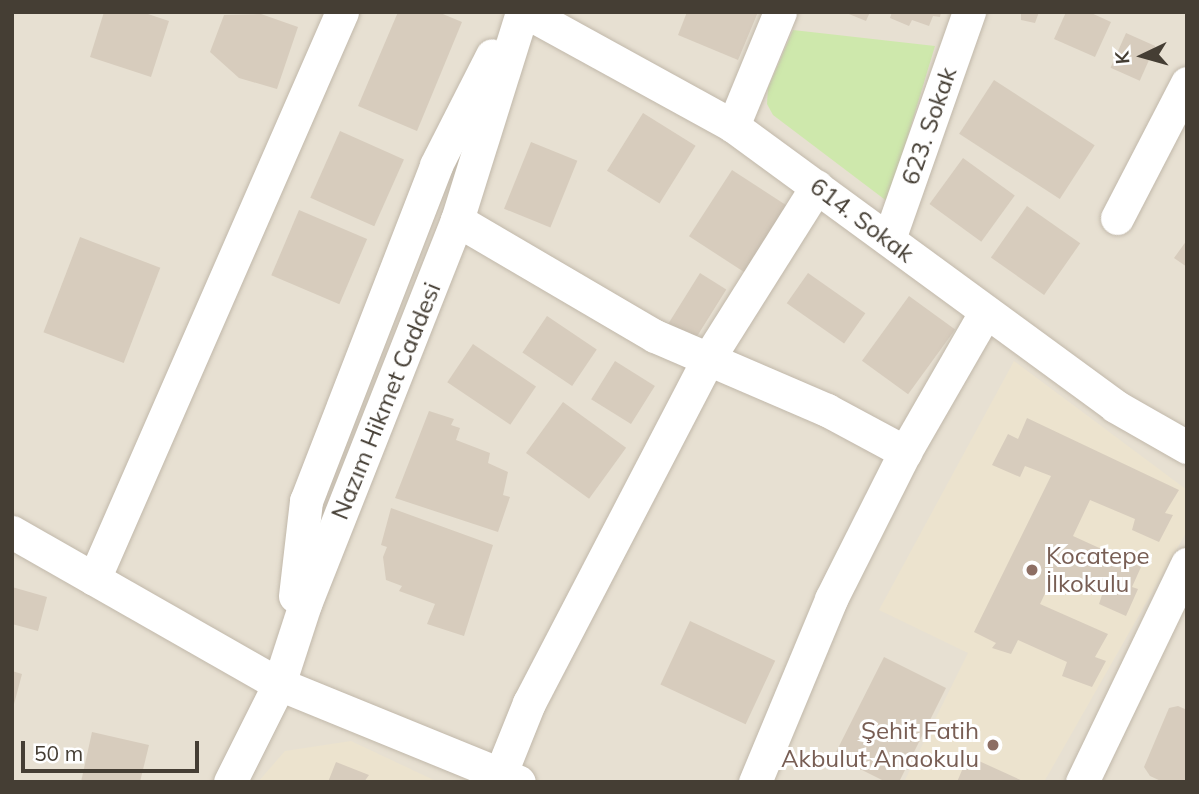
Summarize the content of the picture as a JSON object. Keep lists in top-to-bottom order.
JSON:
{
  "streets": {
    "street": ["623. Sokak", "614. Sokak", "Nazım Hikmet Caddesi"]
  },
  "crossings": [
    ["623. Sokak", "614. Sokak"],
    ["614. Sokak", "Nazım Hikmet Caddesi"]
  ],
  "places": ["Kocatepe İlkokulu", "Şehit Fatih Akbulut Anaokulu"],
  "scale_bar": "50 m",
  "north": "left"
}
